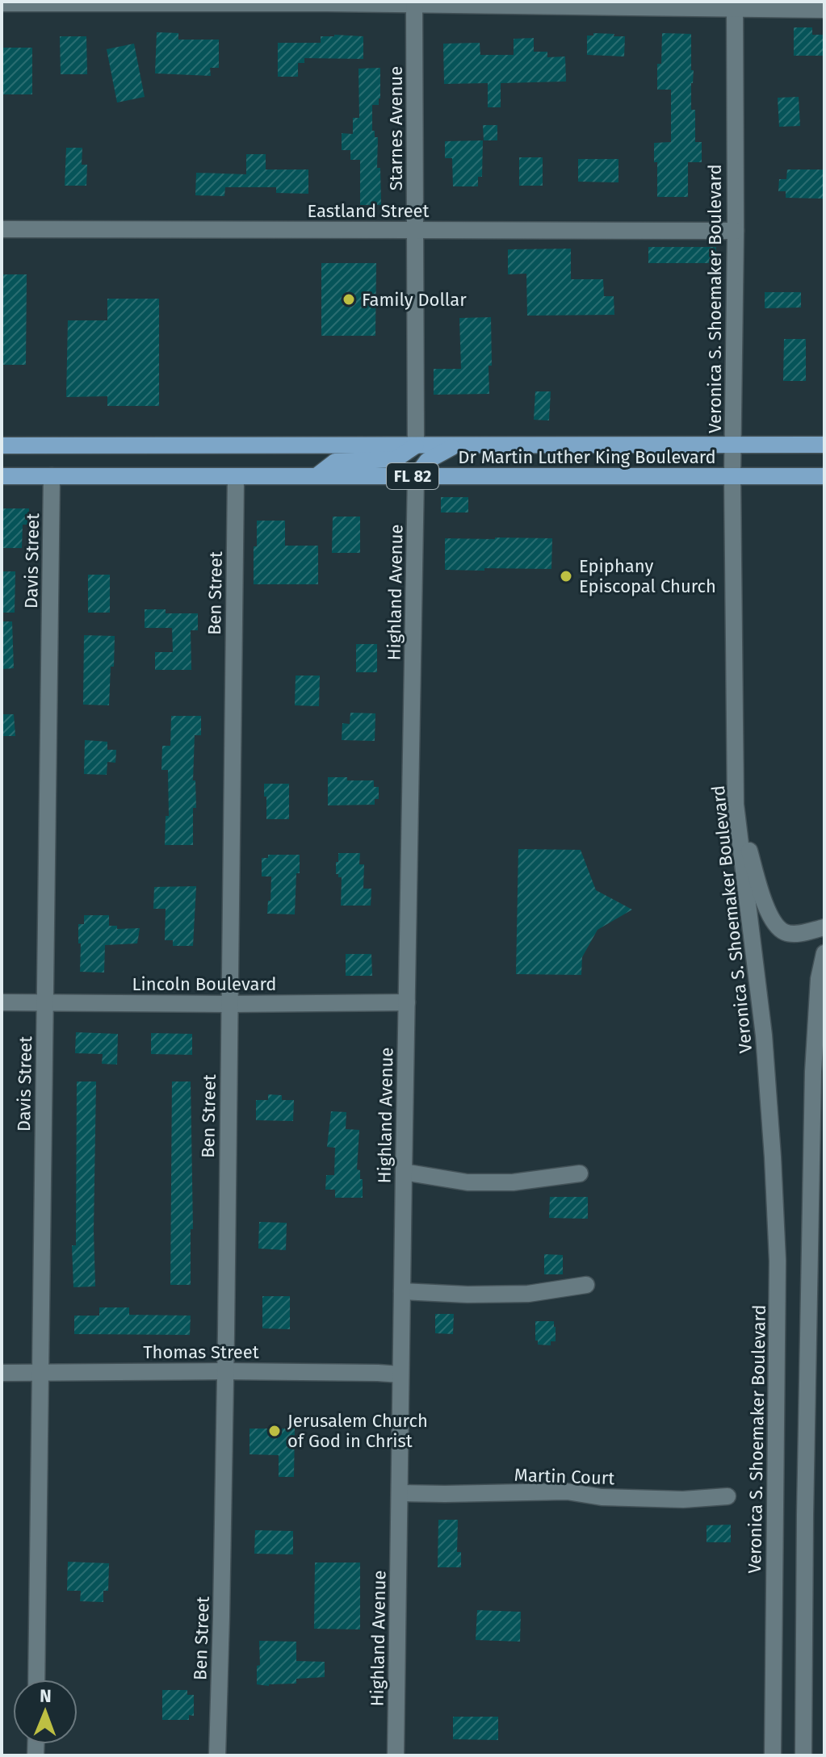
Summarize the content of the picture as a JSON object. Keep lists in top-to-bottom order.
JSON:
{
  "streets": {
    "main road": ["Dr Martin Luther King Boulevard", "FL 82"],
    "street": [
      "Starnes Avenue",
      "Eastland Street",
      "Veronica S. Shoemaker Boulevard",
      "Davis Street",
      "Highland Avenue",
      "Ben Street",
      "Lincoln Boulevard",
      "Thomas Street",
      "Martin Court"
    ]
  },
  "crossings": [
    ["Starnes Avenue", "Eastland Street"],
    ["Starnes Avenue", "Dr Martin Luther King Boulevard"],
    ["Eastland Street", "Veronica S. Shoemaker Boulevard"],
    ["Veronica S. Shoemaker Boulevard", "Dr Martin Luther King Boulevard"],
    ["Dr Martin Luther King Boulevard", "Davis Street"],
    ["Dr Martin Luther King Boulevard", "Highland Avenue"],
    ["Dr Martin Luther King Boulevard", "Ben Street"],
    ["Davis Street", "Lincoln Boulevard"],
    ["Davis Street", "Thomas Street"],
    ["Highland Avenue", "Lincoln Boulevard"],
    ["Highland Avenue", "Thomas Street"],
    ["Highland Avenue", "Martin Court"],
    ["Ben Street", "Lincoln Boulevard"],
    ["Ben Street", "Thomas Street"]
  ],
  "places": ["Family Dollar", "Epiphany Episcopal Church", "Jerusalem Church of God in Christ"],
  "north": "top"
}
